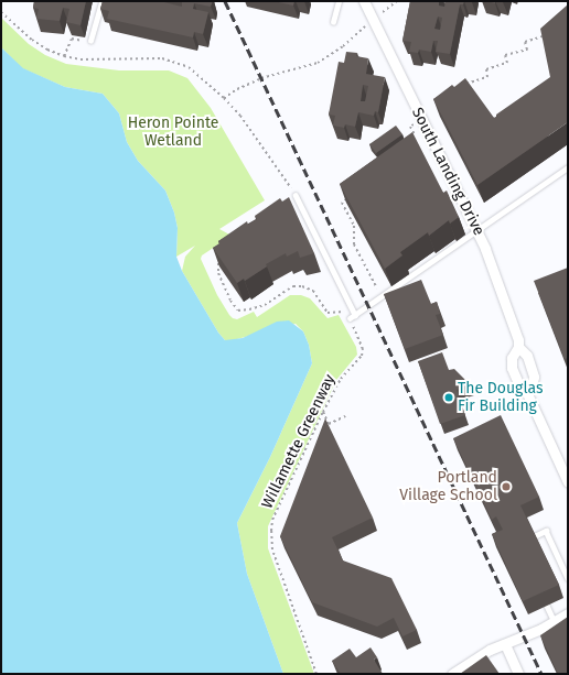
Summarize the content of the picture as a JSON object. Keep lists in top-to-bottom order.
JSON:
{
  "streets": {
    "street": ["South Landing Drive"],
    "path": ["Willamette Greenway"]
  },
  "parks": ["Heron Pointe Wetland"],
  "places": ["The Douglas Fir Building", "Portland Village School"]
}
